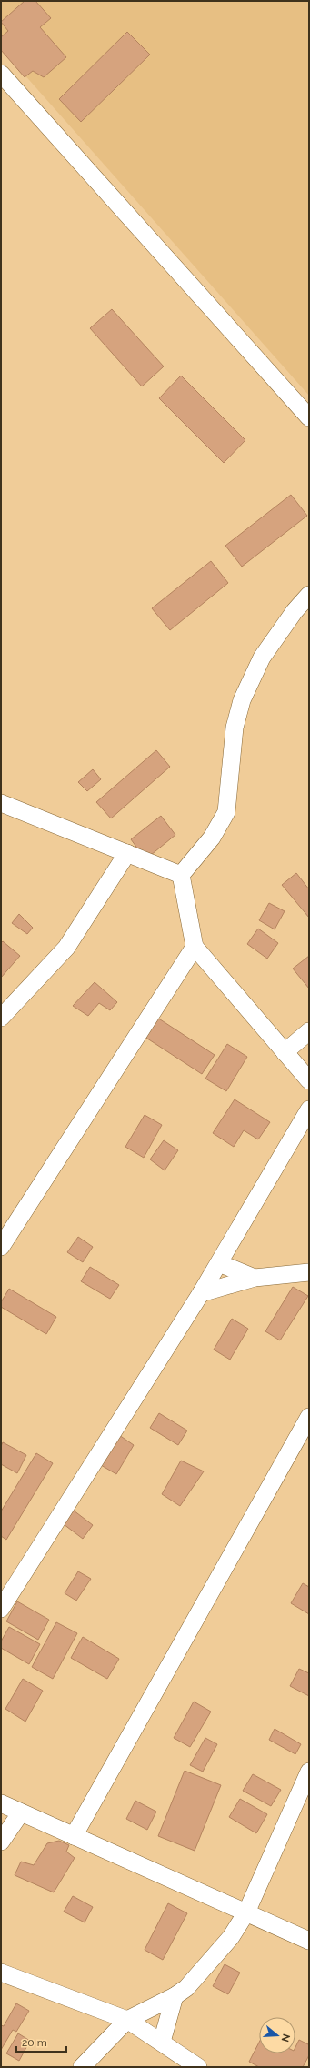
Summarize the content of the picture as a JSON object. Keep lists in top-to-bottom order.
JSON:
{
  "scale_bar": "20 m",
  "north": "right"
}
